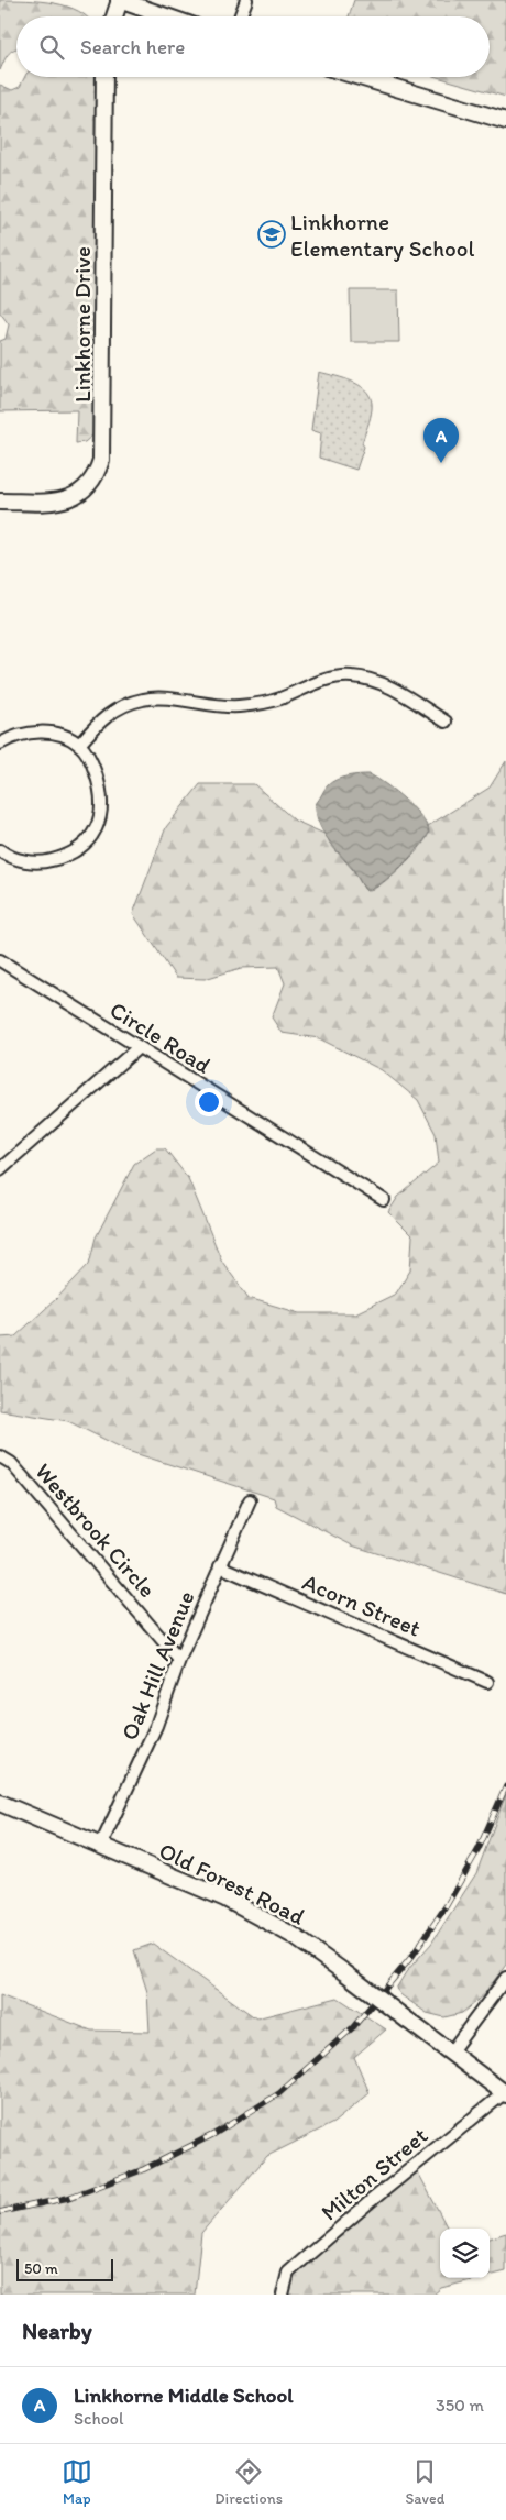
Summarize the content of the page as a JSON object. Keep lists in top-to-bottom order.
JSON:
{
  "streets": {
    "main road": ["Linkhorne Drive", "Old Forest Road"],
    "street": [
      "Circle Road",
      "Westbrook Circle",
      "Acorn Street",
      "Oak Hill Avenue",
      "Milton Street"
    ]
  },
  "crossings": [
    ["Westbrook Circle", "Oak Hill Avenue"],
    ["Acorn Street", "Oak Hill Avenue"],
    ["Oak Hill Avenue", "Old Forest Road"],
    ["Old Forest Road", "Milton Street"]
  ],
  "places": {
    "school or university": ["Linkhorne Elementary School"]
  },
  "scale_bar": "50 m",
  "page": {
    "search": "Search here",
    "pins": "A",
    "scale": "50 m",
    "heading": "Nearby",
    "list": [
      {
        "mark": "A",
        "name": "Linkhorne Middle School",
        "note": "School",
        "value": "350 m"
      }
    ],
    "nav": ["Map", "Directions", "Saved"]
  }
}
